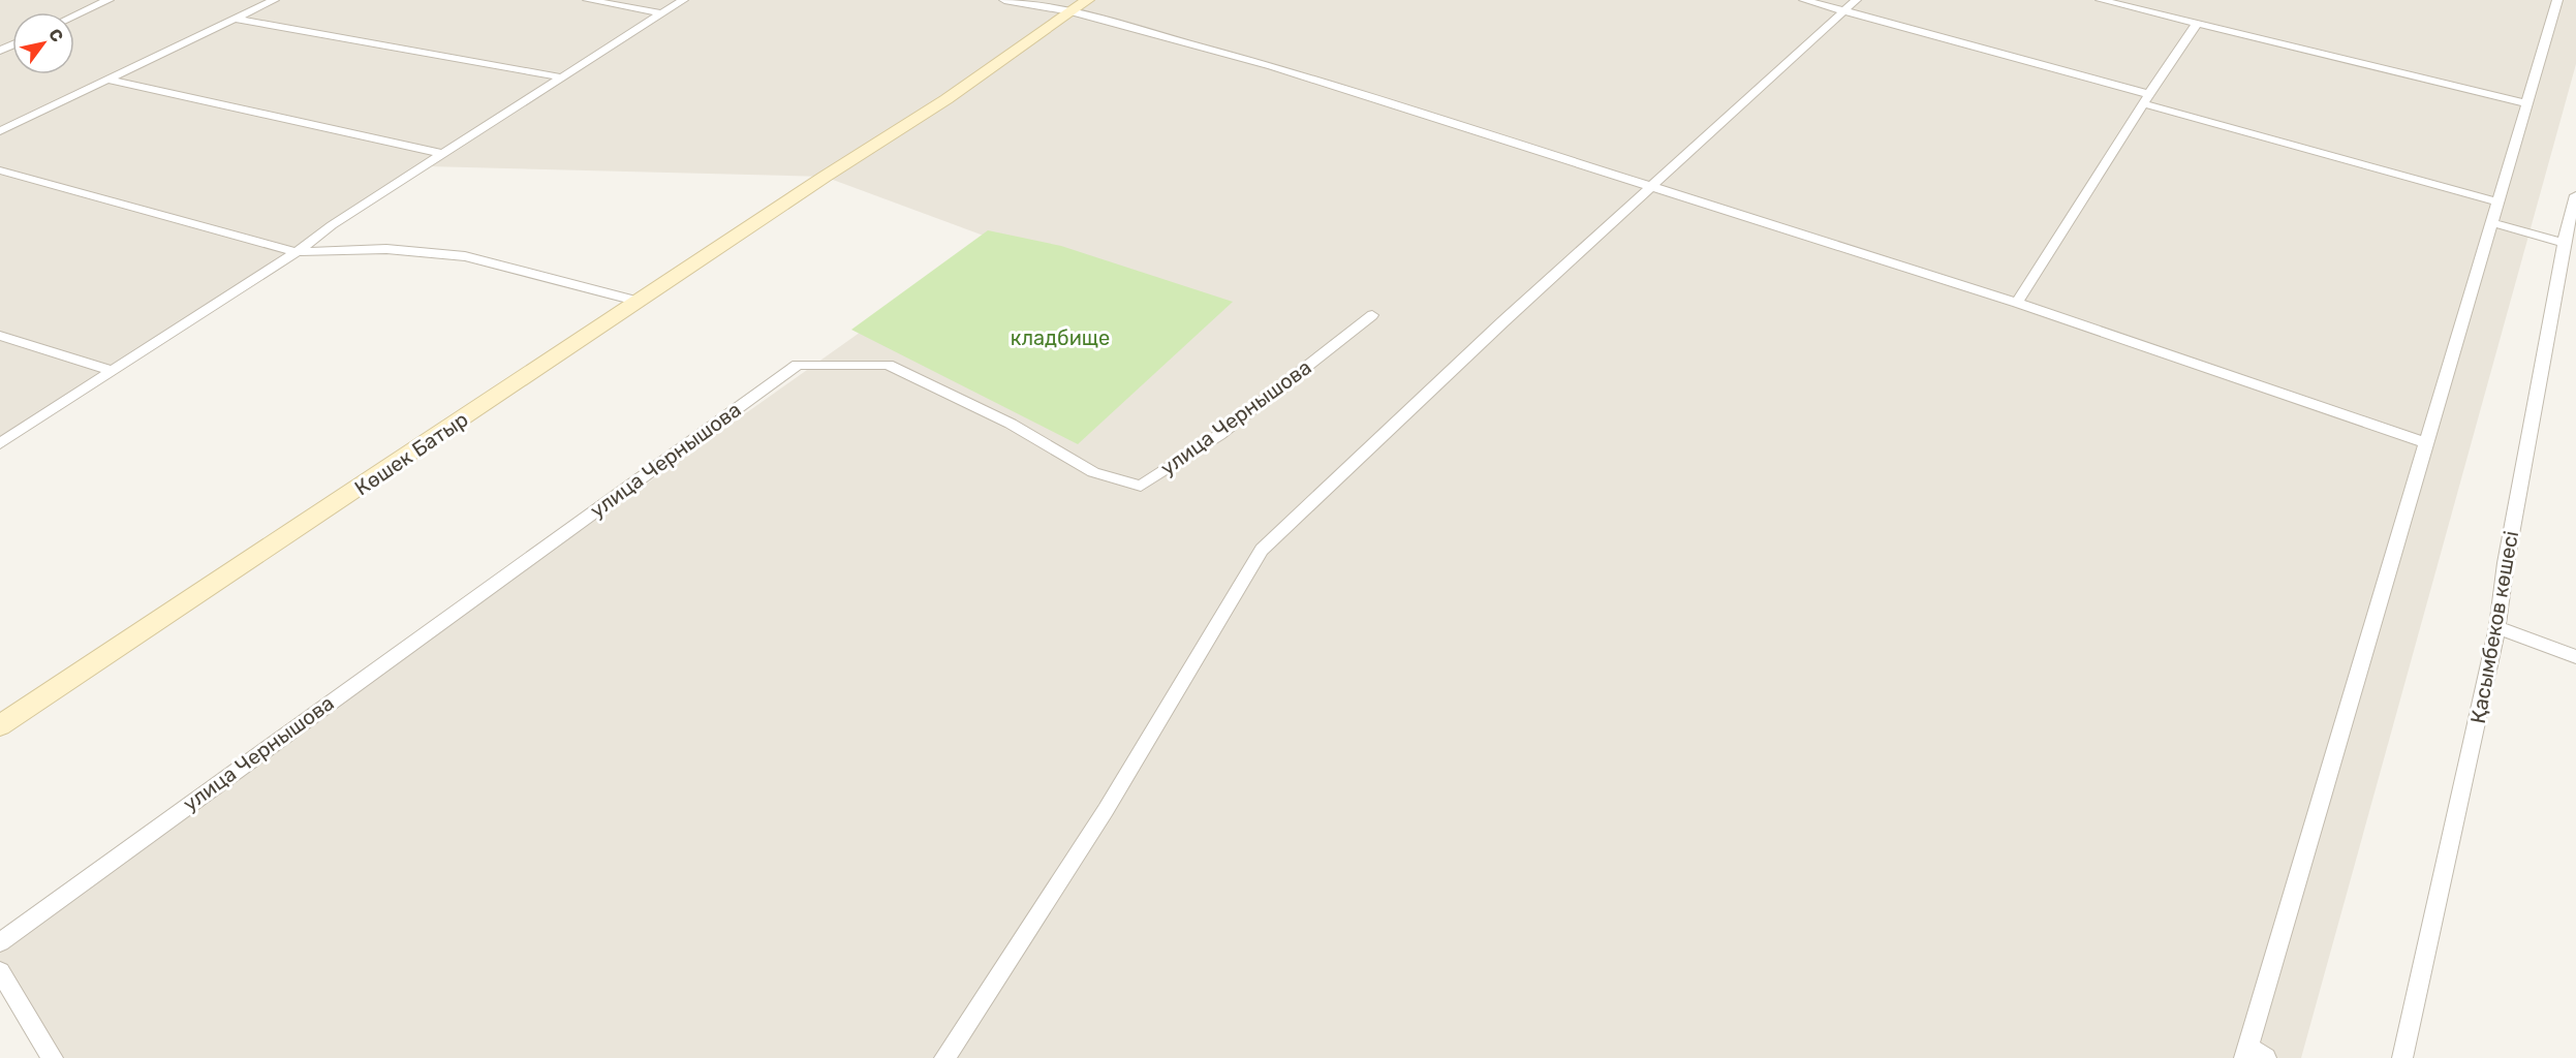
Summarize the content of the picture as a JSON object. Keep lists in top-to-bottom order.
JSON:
{
  "streets": {
    "street": ["улица Чернышова", "Көшек Батыр", "Қасымбеков көшесі"]
  },
  "parks": ["кладбище"],
  "north": "top right"
}
